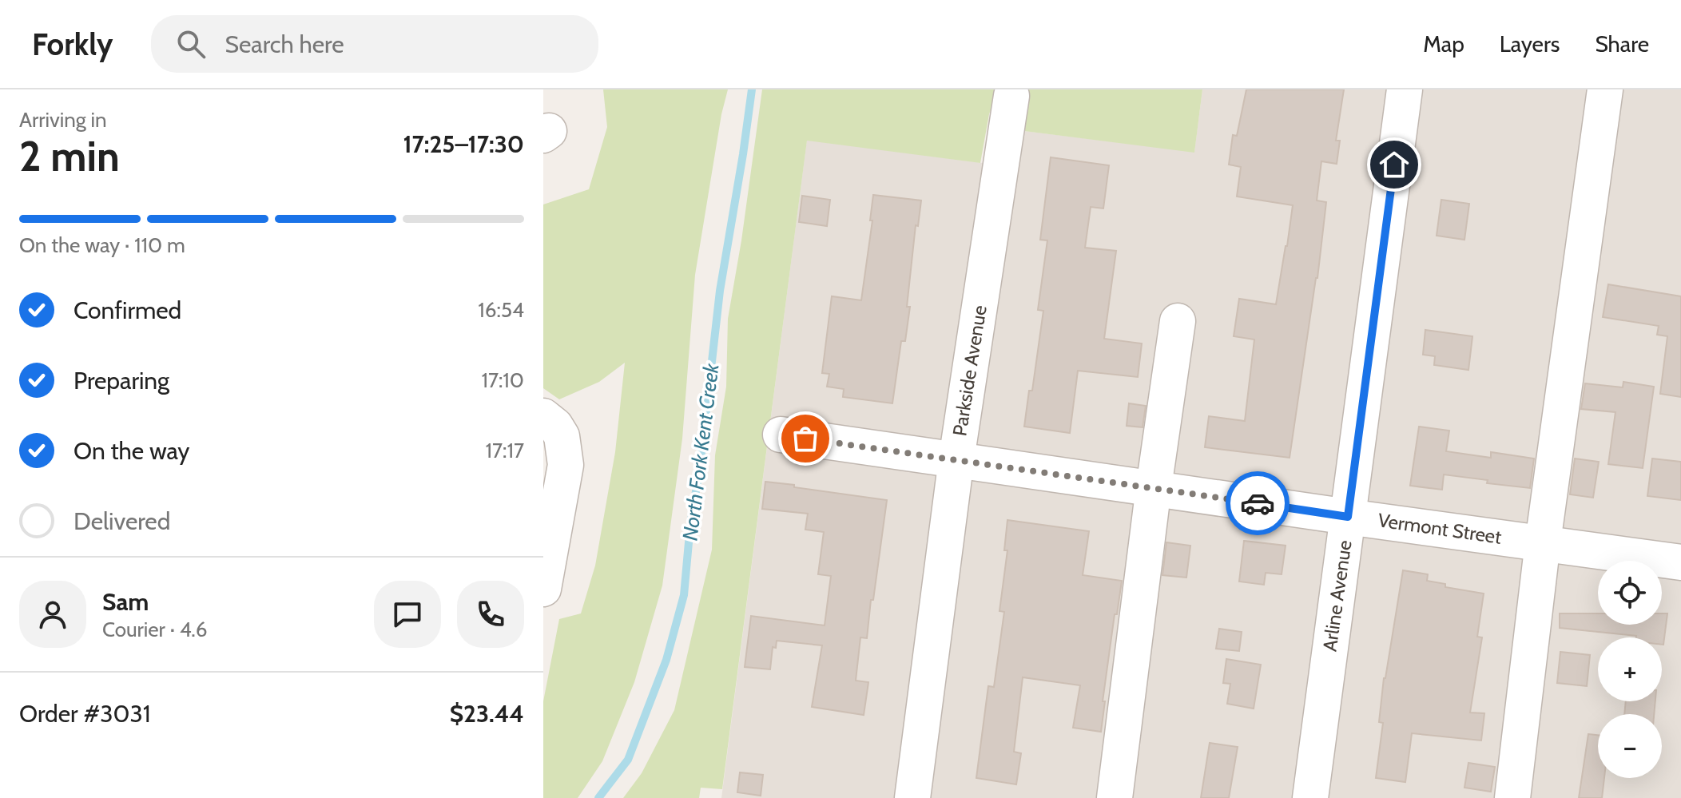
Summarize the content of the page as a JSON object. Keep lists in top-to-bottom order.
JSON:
{
  "streets": {
    "street": ["Parkside Avenue", "Vermont Street", "Arline Avenue"]
  },
  "crossings": [
    ["Parkside Avenue", "Vermont Street"],
    ["Vermont Street", "Arline Avenue"]
  ],
  "water": ["North Fork Kent Creek"],
  "page": {
    "header": "Forkly",
    "search": "Search here",
    "nav": ["Map", "Layers", "Share"],
    "heading": ["2 min", "Arriving in", "17:25–17:30"],
    "panel": [
      "Sam",
      "Courier · 4.6",
      "Order #3031",
      "$23.44"
    ],
    "bar": "On the way · 110 m",
    "list": [
      ["Confirmed", "16:54"],
      ["Preparing", "17:10"],
      ["On the way", "17:17"],
      "Delivered"
    ],
    "map_buttons": ["+", "−"]
  }
}
